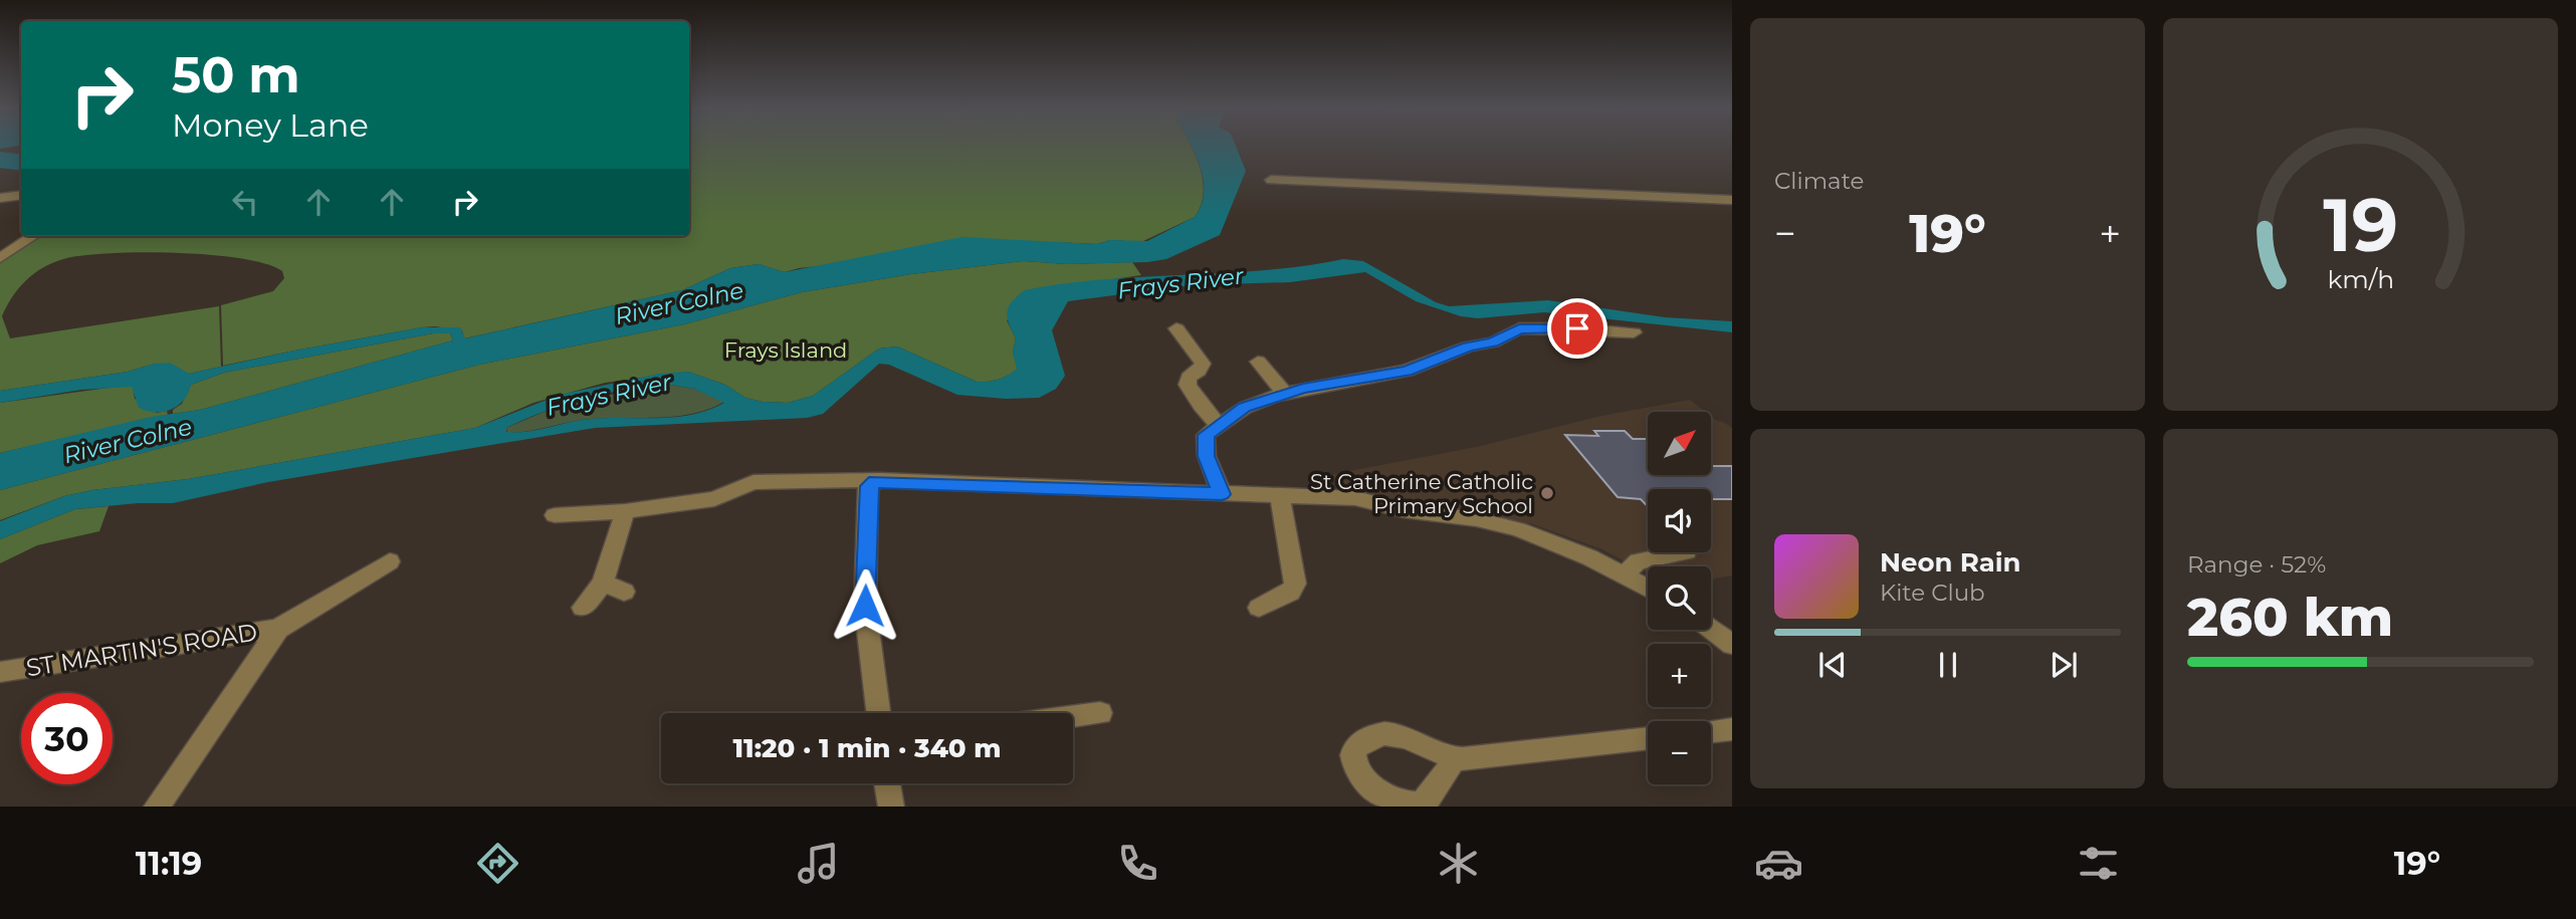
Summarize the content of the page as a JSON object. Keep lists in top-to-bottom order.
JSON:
{
  "streets": {
    "street": ["ST MARTIN'S ROAD"]
  },
  "water": ["Frays River", "River Colne"],
  "parks": ["Frays Island"],
  "places": ["St Catherine Catholic Primary School"],
  "north": "top right",
  "page": {
    "tile": [
      "Climate",
      ["Range · 52%", "260 km"]
    ],
    "turn": ["50 m", "Money Lane"],
    "heat": ["−", "19°", "+"],
    "map_buttons": ["+", "−"],
    "song": ["Neon Rain", "Kite Club"],
    "limit": "30",
    "trip": "11:20 · 1 min · 340 m",
    "tabs": ["11:19", "19°"],
    "gauge": ["19", "km/h"]
  }
}
